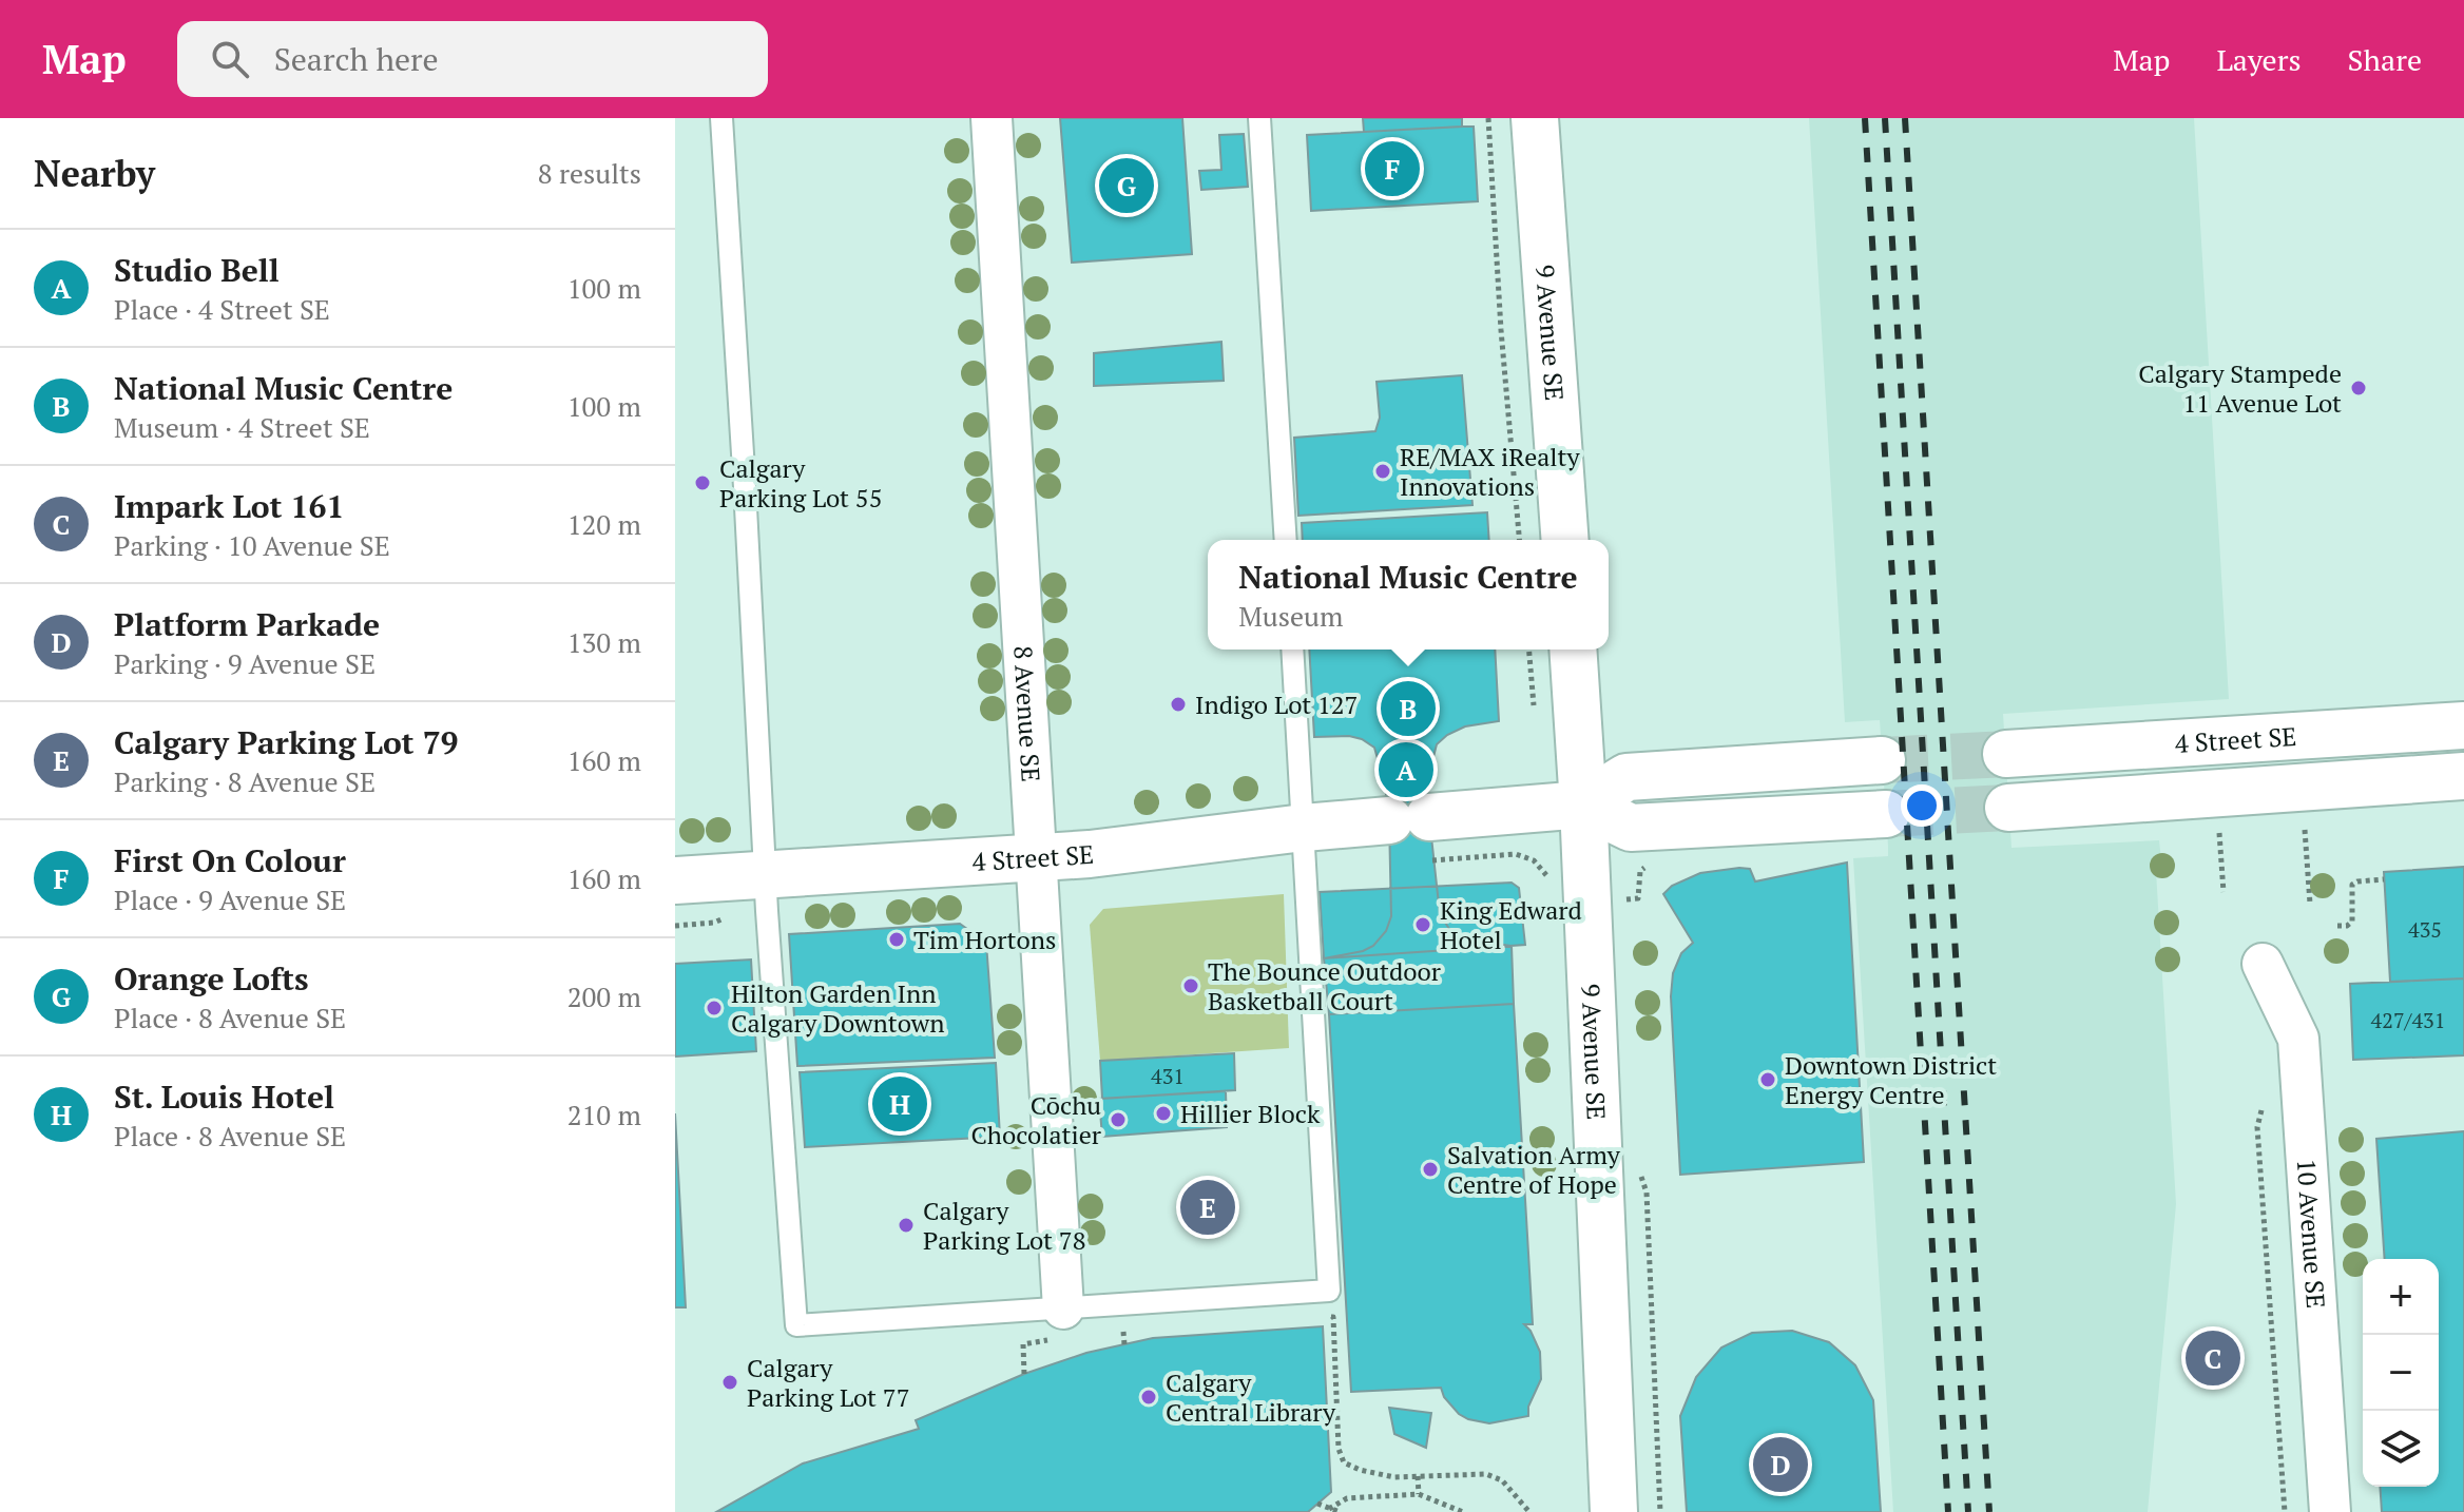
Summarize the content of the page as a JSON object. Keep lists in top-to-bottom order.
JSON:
{
  "streets": {
    "main road": ["9 Avenue SE", "4 Street SE"],
    "street": ["8 Avenue SE", "10 Avenue SE"]
  },
  "crossings": [
    ["9 Avenue SE", "4 Street SE"],
    ["8 Avenue SE", "4 Street SE"]
  ],
  "places": [
    "Calgary Stampede 11 Avenue Lot",
    "RE/MAX iRealty Innovations",
    "Calgary Parking Lot 55",
    "Indigo Lot 127",
    "King Edward Hotel",
    "Tim Hortons",
    "The Bounce Outdoor Basketball Court",
    "Hilton Garden Inn Calgary Downtown",
    "Downtown District Energy Centre",
    "Hillier Block",
    "Cōchu Chocolatier",
    "Salvation Army Centre of Hope",
    "Calgary Parking Lot 78",
    "Calgary Parking Lot 77",
    "Calgary Central Library"
  ],
  "house_numbers": ["435", "427/431", "431"],
  "page": {
    "header": "Map",
    "search": "Search here",
    "nav": ["Map", "Layers", "Share"],
    "heading": ["Nearby", "8 results"],
    "pins": [
      "F",
      "G",
      "B",
      "A",
      "H",
      "E",
      "C",
      "D"
    ],
    "list": [
      {
        "mark": "A",
        "name": "Studio Bell",
        "note": "Place · 4 Street SE",
        "value": "100 m"
      },
      {
        "mark": "B",
        "name": "National Music Centre",
        "note": "Museum · 4 Street SE",
        "value": "100 m"
      },
      {
        "mark": "C",
        "name": "Impark Lot 161",
        "note": "Parking · 10 Avenue SE",
        "value": "120 m"
      },
      {
        "mark": "D",
        "name": "Platform Parkade",
        "note": "Parking · 9 Avenue SE",
        "value": "130 m"
      },
      {
        "mark": "E",
        "name": "Calgary Parking Lot 79",
        "note": "Parking · 8 Avenue SE",
        "value": "160 m"
      },
      {
        "mark": "F",
        "name": "First On Colour",
        "note": "Place · 9 Avenue SE",
        "value": "160 m"
      },
      {
        "mark": "G",
        "name": "Orange Lofts",
        "note": "Place · 8 Avenue SE",
        "value": "200 m"
      },
      {
        "mark": "H",
        "name": "St. Louis Hotel",
        "note": "Place · 8 Avenue SE",
        "value": "210 m"
      }
    ],
    "popup": ["National Music Centre", "Museum"],
    "map_buttons": ["+", "−"]
  }
}
